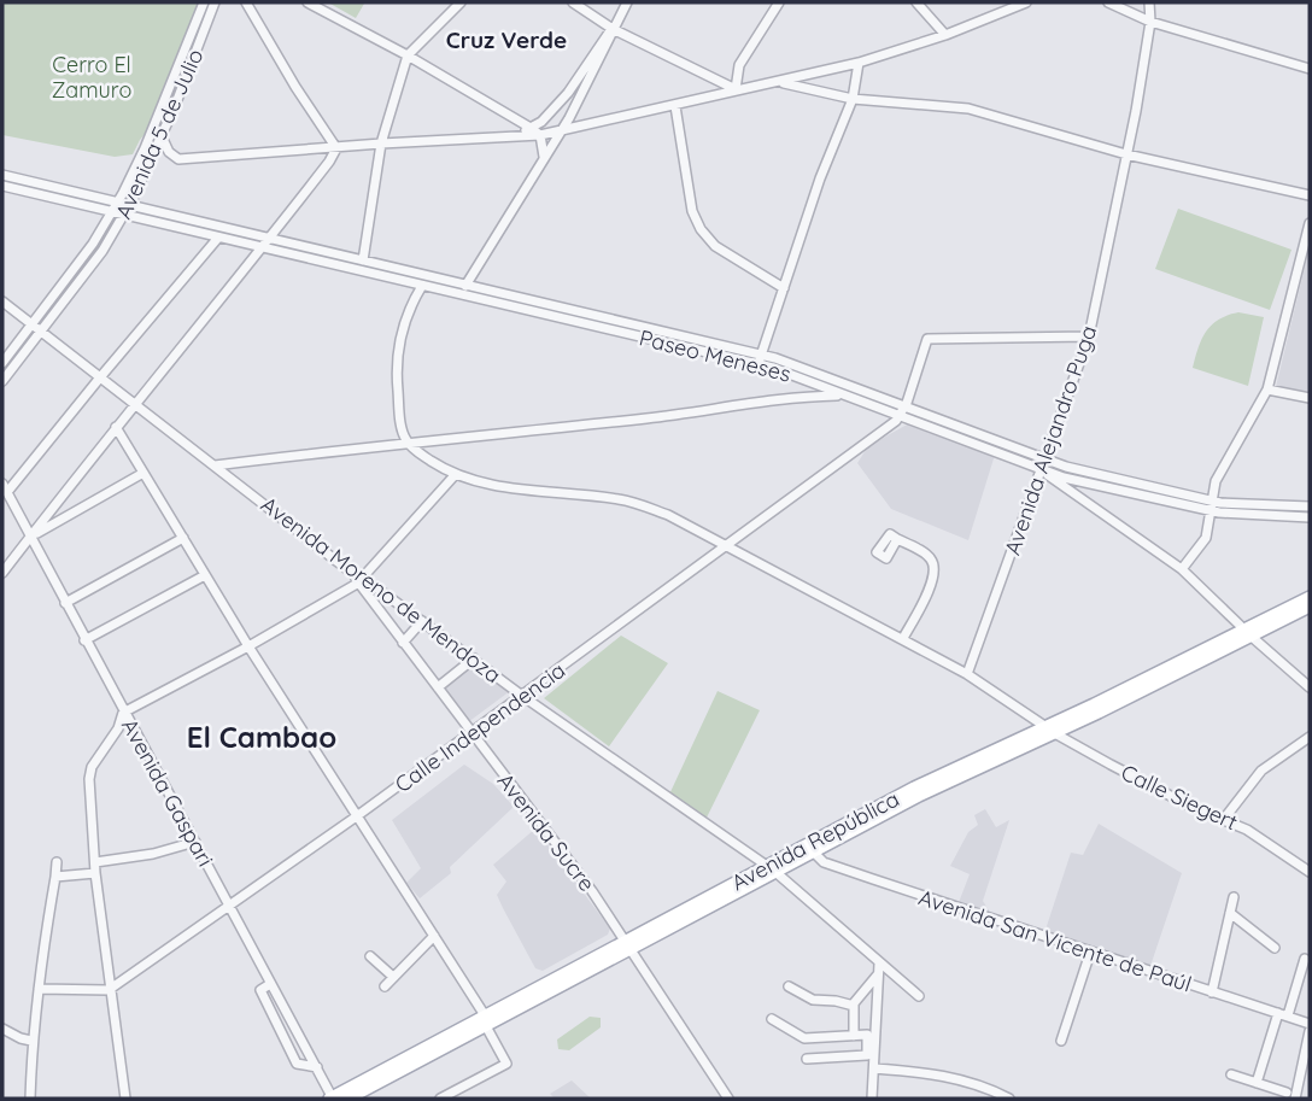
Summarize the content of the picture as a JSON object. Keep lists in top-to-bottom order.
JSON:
{
  "streets": {
    "main road": ["Avenida República"],
    "street": [
      "Avenida 5 de Julio",
      "Paseo Meneses",
      "Avenida Alejandro Puga",
      "Avenida Moreno de Mendoza",
      "Calle Independencia",
      "Avenida Gaspari",
      "Calle Siegert",
      "Avenida Sucre",
      "Avenida San Vicente de Paúl"
    ]
  },
  "crossings": [
    ["Avenida 5 de Julio", "Paseo Meneses"],
    ["Avenida 5 de Julio", "Avenida Moreno de Mendoza"],
    ["Paseo Meneses", "Avenida Alejandro Puga"],
    ["Paseo Meneses", "Calle Independencia"],
    ["Avenida Alejandro Puga", "Calle Siegert"],
    ["Avenida Moreno de Mendoza", "Calle Independencia"],
    ["Avenida Moreno de Mendoza", "Avenida Sucre"],
    ["Avenida Moreno de Mendoza", "Avenida República"],
    ["Calle Independencia", "Avenida Gaspari"],
    ["Calle Independencia", "Calle Siegert"],
    ["Calle Independencia", "Avenida Sucre"],
    ["Avenida Gaspari", "Avenida República"],
    ["Calle Siegert", "Avenida República"],
    ["Avenida Sucre", "Avenida República"],
    ["Avenida República", "Avenida San Vicente de Paúl"]
  ],
  "districts": ["Cruz Verde", "El Cambao"],
  "parks": ["Cerro El Zamuro"]
}
